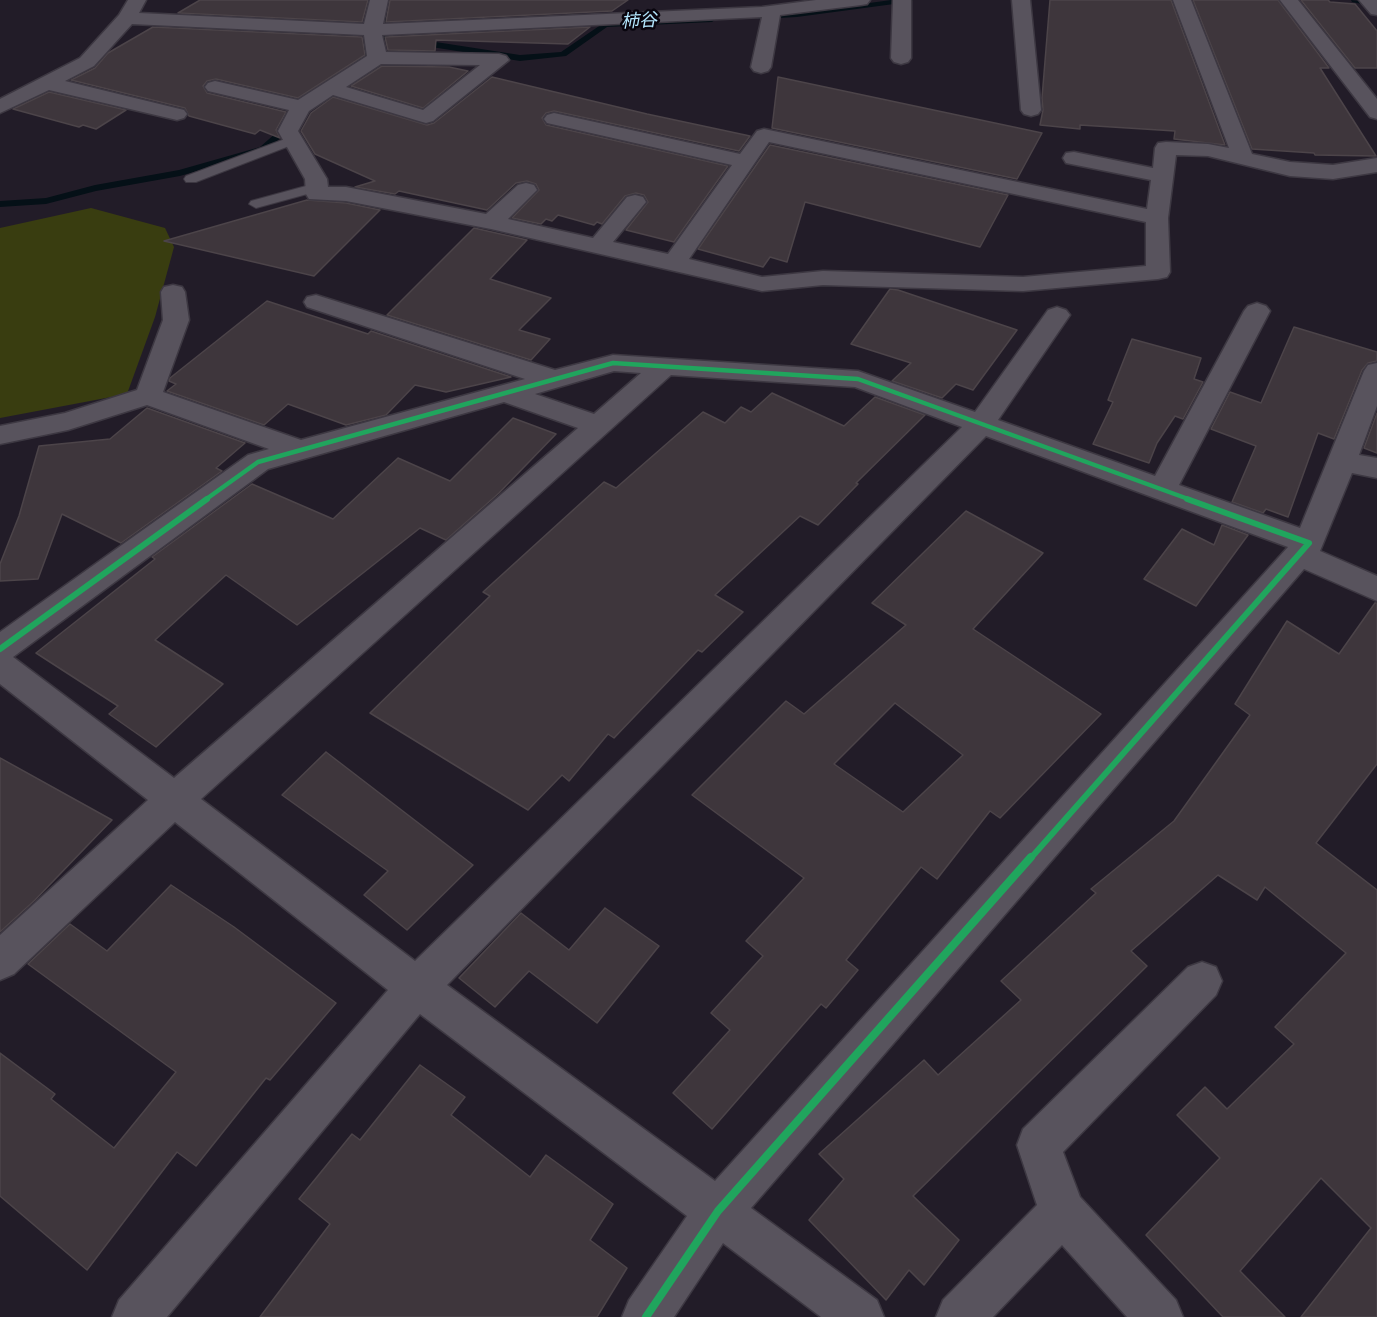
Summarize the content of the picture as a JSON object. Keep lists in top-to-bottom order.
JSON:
{
  "water": ["柿谷"]
}
